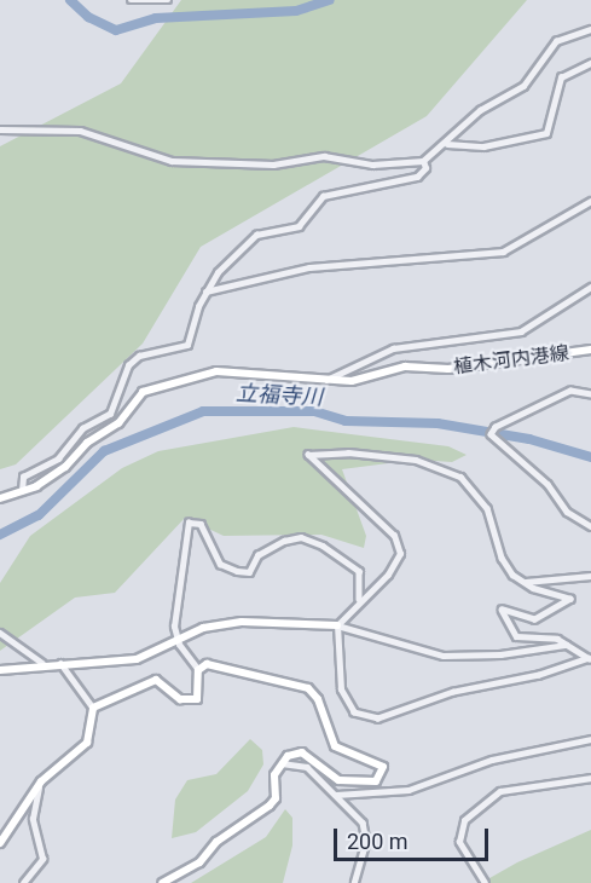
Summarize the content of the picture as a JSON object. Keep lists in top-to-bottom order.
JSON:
{
  "streets": {
    "main road": ["植木河内港線"]
  },
  "water": ["立福寺川"],
  "scale_bar": "200 m"
}
